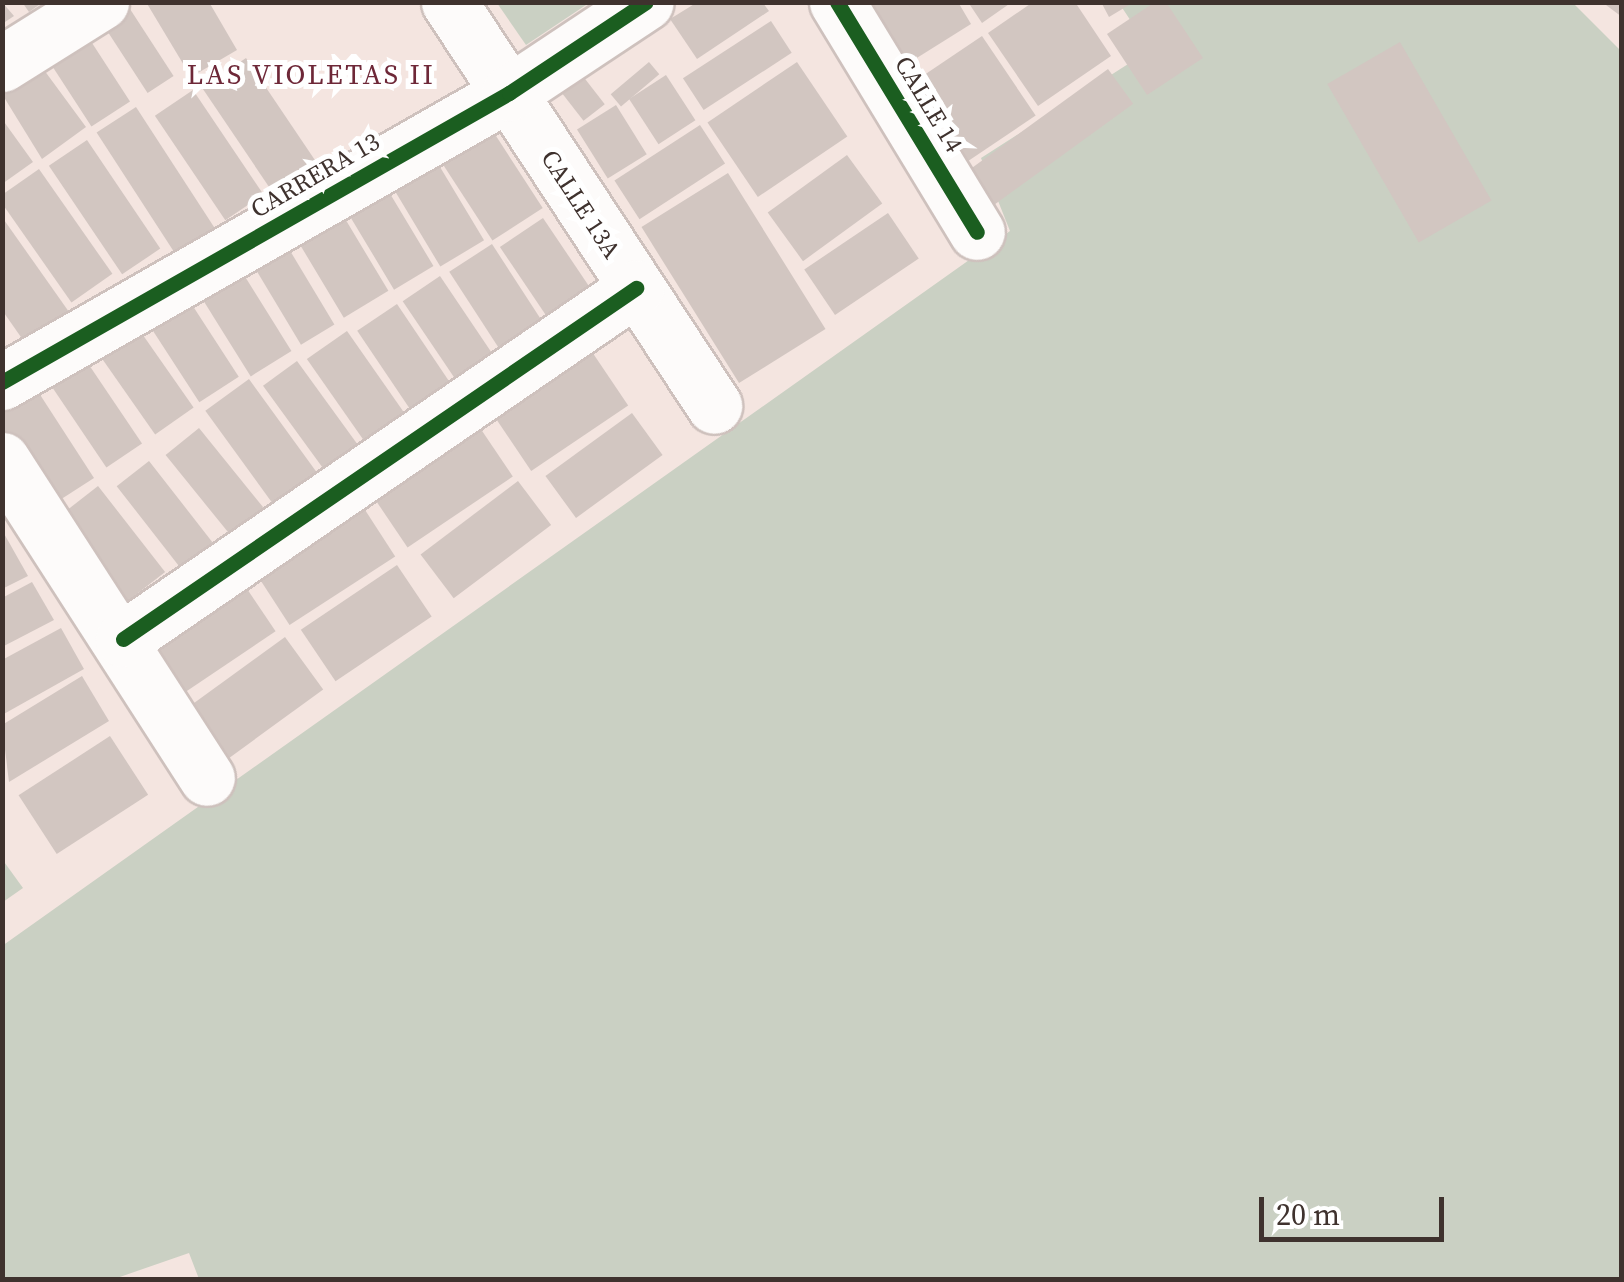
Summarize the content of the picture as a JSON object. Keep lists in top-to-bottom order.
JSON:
{
  "streets": {
    "street": ["CALLE 14", "CARRERA 13", "CALLE 13A"]
  },
  "crossings": [
    ["CARRERA 13", "CALLE 13A"]
  ],
  "districts": ["LAS VIOLETAS II"],
  "scale_bar": "20 m"
}
